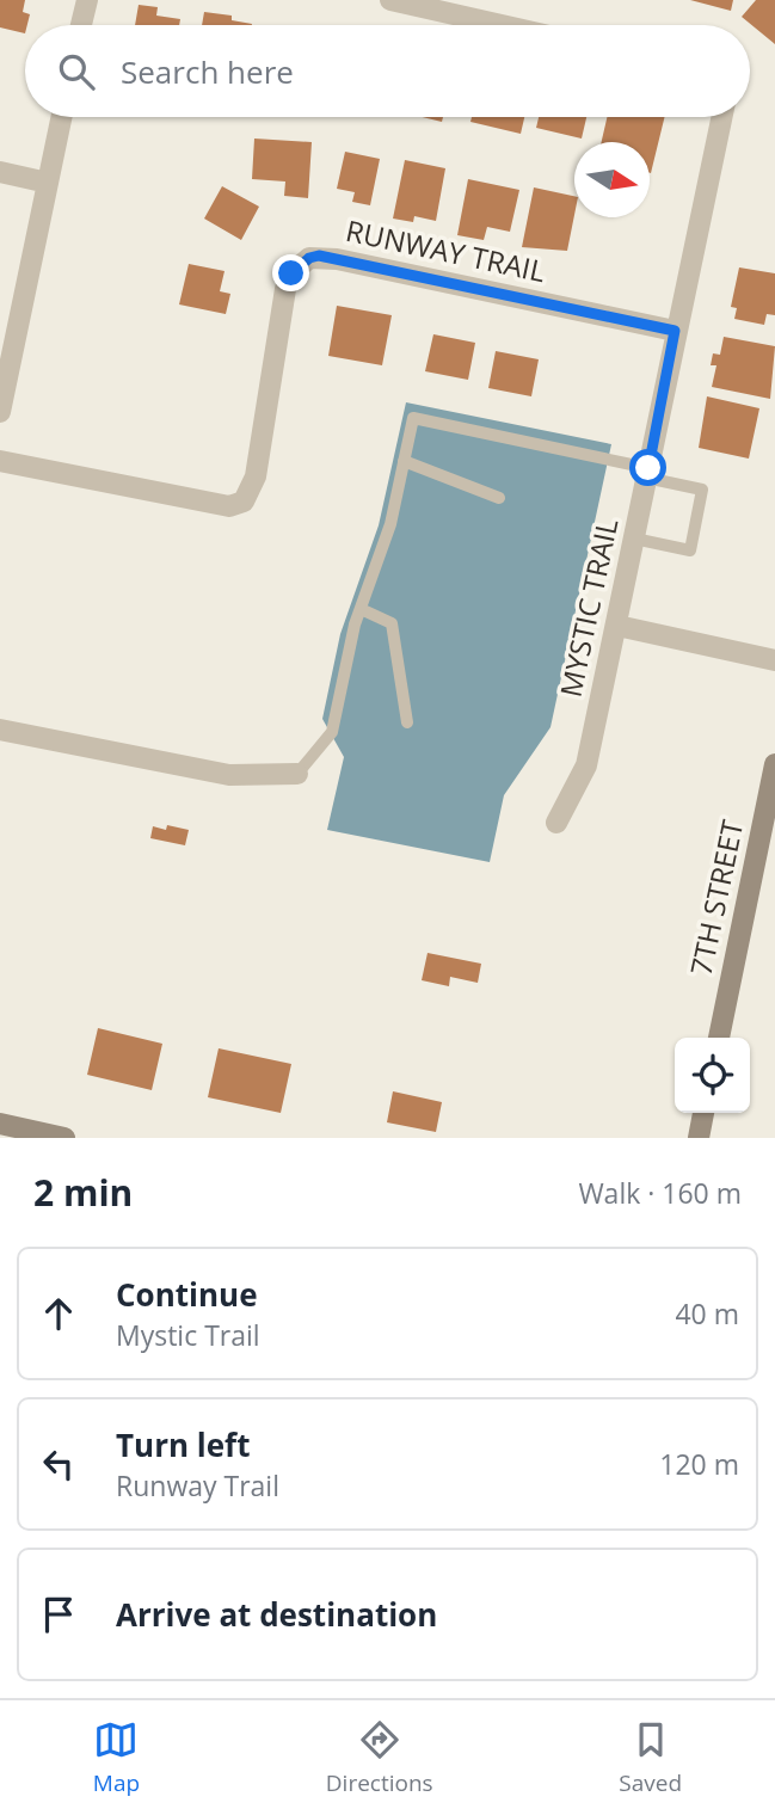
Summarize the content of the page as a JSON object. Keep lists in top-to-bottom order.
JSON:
{
  "streets": {
    "street": ["RUNWAY TRAIL", "MYSTIC TRAIL", "7TH STREET"]
  },
  "crossings": [
    ["RUNWAY TRAIL", "MYSTIC TRAIL"]
  ],
  "north": "right",
  "page": {
    "search": "Search here",
    "heading": ["2 min", "Walk · 160 m"],
    "list": [
      ["Continue", "Mystic Trail", "40 m"],
      ["Turn left", "Runway Trail", "120 m"],
      "Arrive at destination"
    ],
    "nav": ["Map", "Directions", "Saved"]
  }
}
